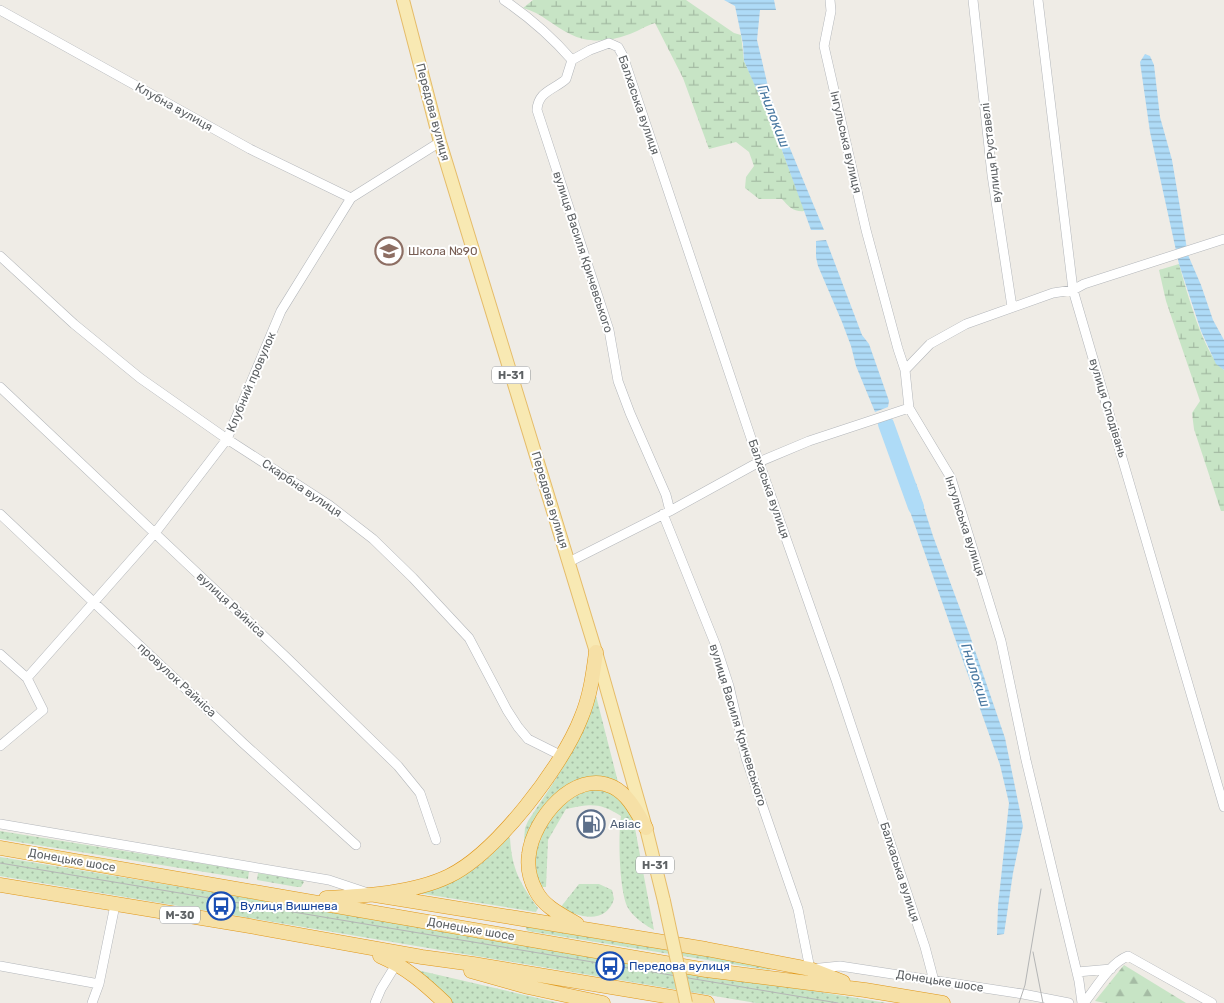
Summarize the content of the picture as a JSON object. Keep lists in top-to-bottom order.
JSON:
{
  "streets": {
    "highway": ["Донецьке шосе", "М-30"],
    "main road": ["Передова вулиця", "Н-31"],
    "street": [
      "Балхаська вулиця",
      "Клубна вулиця",
      "Інгульська вулиця",
      "вулиця Руставелі",
      "вулиця Василя Кричевського",
      "Клубний провулок",
      "вулиця Сподівань",
      "Скарбна вулиця",
      "вулиця Райніса",
      "провулок Райніса"
    ]
  },
  "crossings": [
    ["Балхаська вулиця", "вулиця Василя Кричевського"],
    ["Балхаська вулиця", "Донецьке шосе"],
    ["Клубна вулиця", "Клубний провулок"],
    ["Передова вулиця", "Клубний провулок"],
    ["вулиця Василя Кричевського", "Донецьке шосе"],
    ["Клубний провулок", "Скарбна вулиця"],
    ["Клубний провулок", "вулиця Райніса"],
    ["Клубний провулок", "провулок Райніса"]
  ],
  "water": ["Гнилокиш"],
  "places": {
    "school or university": ["Школа №90"],
    "fuel station": ["Авіас"],
    "bus stop": ["Вулиця Вишнева", "Передова вулиця"]
  }
}
